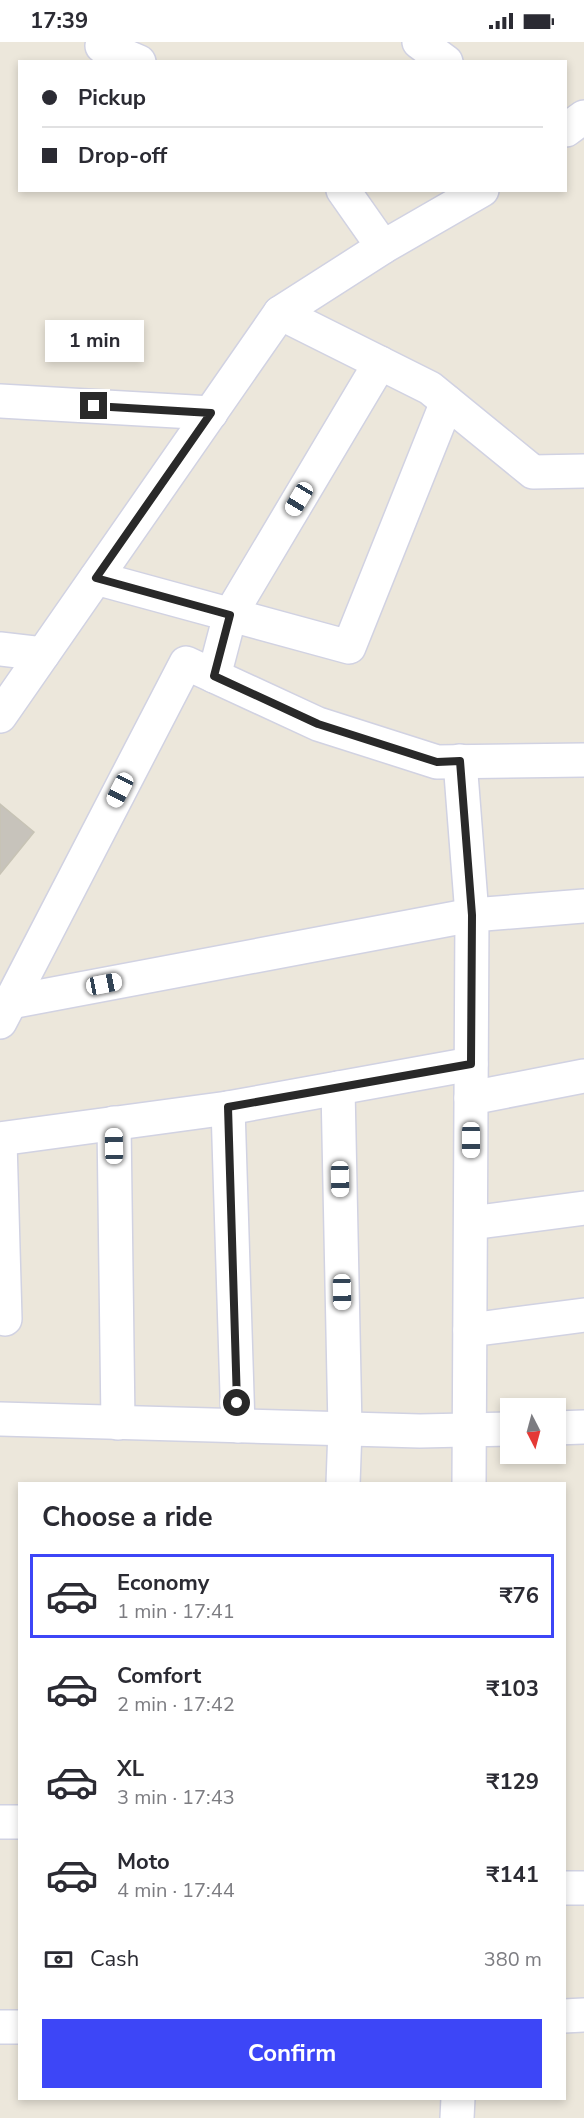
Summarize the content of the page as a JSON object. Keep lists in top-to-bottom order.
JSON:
{
  "north": "bottom",
  "page": {
    "status": "17:39",
    "banner": ["Pickup", "Drop-off"],
    "bubble": "1 min",
    "heading": "Choose a ride",
    "list": [
      {
        "name": "Economy",
        "note": "1 min · 17:41",
        "value": "₹76"
      },
      {
        "name": "Comfort",
        "note": "2 min · 17:42",
        "value": "₹103"
      },
      {
        "name": "XL",
        "note": "3 min · 17:43",
        "value": "₹129"
      },
      {
        "name": "Moto",
        "note": "4 min · 17:44",
        "value": "₹141"
      }
    ],
    "pay": ["Cash", "380 m"],
    "buttons": "Confirm"
  }
}
